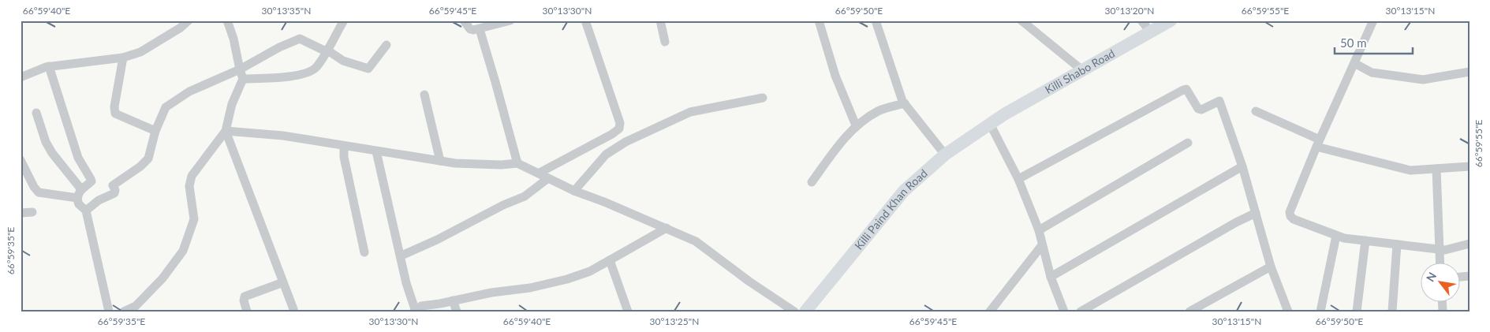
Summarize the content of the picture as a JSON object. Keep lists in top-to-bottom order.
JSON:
{
  "streets": {
    "street": ["Killi Shabo Road", "Killi Paind Khan Road"]
  },
  "crossings": [
    ["Killi Shabo Road", "Killi Paind Khan Road"]
  ],
  "scale_bar": "50 m",
  "north": "top left",
  "coordinates": [
    "66°59'40\"E",
    "30°13'35\"N",
    "66°59'45\"E",
    "30°13'30\"N",
    "66°59'50\"E",
    "30°13'20\"N",
    "66°59'55\"E",
    "30°13'15\"N",
    "66°59'35\"E",
    "30°13'25\"N"
  ]
}
